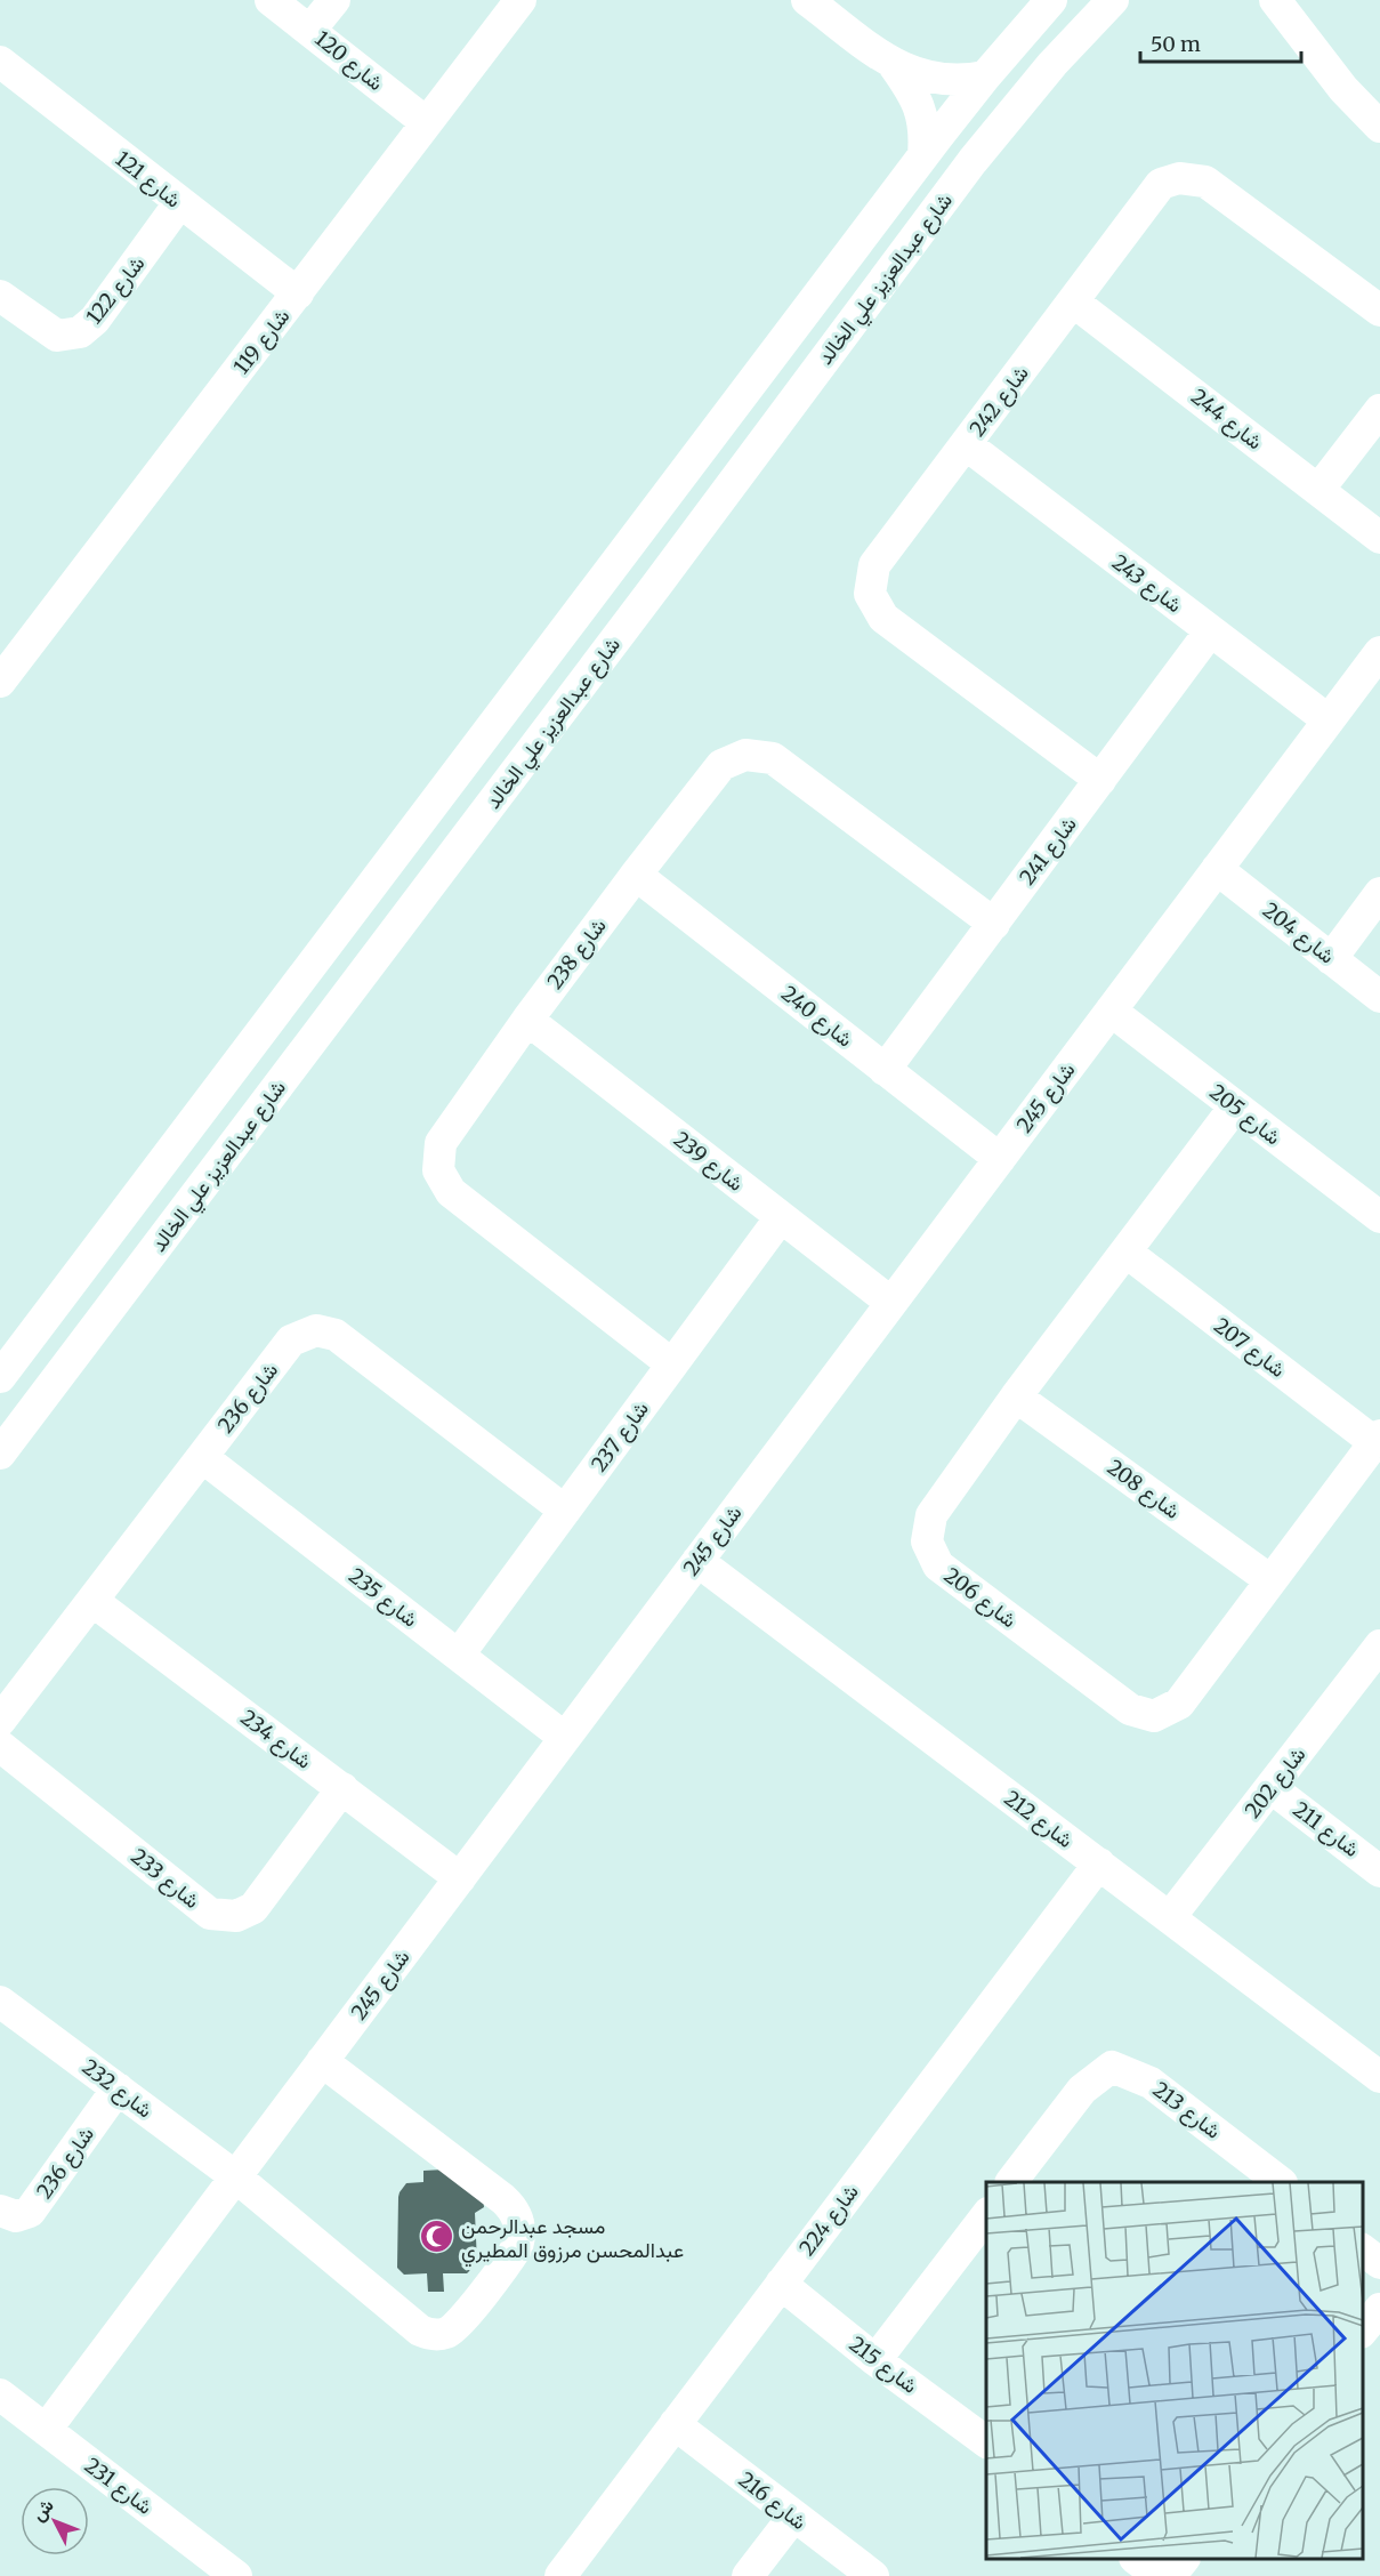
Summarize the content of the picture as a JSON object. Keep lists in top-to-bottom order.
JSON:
{
  "streets": {
    "street": [
      "شارع 120",
      "شارع 121",
      "شارع عبدالعزيز علي الخالد",
      "شارع 122",
      "شارع 119",
      "شارع 242",
      "شارع 244",
      "شارع 243",
      "شارع 241",
      "شارع 204",
      "شارع 238",
      "شارع 240",
      "شارع 245",
      "شارع 205",
      "شارع 239",
      "شارع 207",
      "شارع 236",
      "شارع 237",
      "شارع 208",
      "شارع 235",
      "شارع 206",
      "شارع 234",
      "شارع 202",
      "شارع 212",
      "شارع 211",
      "شارع 233",
      "شارع 232",
      "شارع 213",
      "شارع 224",
      "شارع 215",
      "شارع 231",
      "شارع 216"
    ]
  },
  "crossings": [
    ["شارع 120", "شارع 119"],
    ["شارع 121", "شارع 122"],
    ["شارع 121", "شارع 119"],
    ["شارع 242", "شارع 244"],
    ["شارع 242", "شارع 243"],
    ["شارع 242", "شارع 241"],
    ["شارع 243", "شارع 241"],
    ["شارع 243", "شارع 245"],
    ["شارع 241", "شارع 238"],
    ["شارع 241", "شارع 240"],
    ["شارع 204", "شارع 245"],
    ["شارع 238", "شارع 240"],
    ["شارع 238", "شارع 239"],
    ["شارع 238", "شارع 237"],
    ["شارع 240", "شارع 245"],
    ["شارع 245", "شارع 205"],
    ["شارع 245", "شارع 239"],
    ["شارع 245", "شارع 235"],
    ["شارع 245", "شارع 234"],
    ["شارع 245", "شارع 212"],
    ["شارع 245", "شارع 232"],
    ["شارع 245", "شارع 231"],
    ["شارع 205", "شارع 206"],
    ["شارع 239", "شارع 237"],
    ["شارع 207", "شارع 206"],
    ["شارع 236", "شارع 237"],
    ["شارع 236", "شارع 235"],
    ["شارع 236", "شارع 234"],
    ["شارع 236", "شارع 232"],
    ["شارع 237", "شارع 235"],
    ["شارع 208", "شارع 206"],
    ["شارع 234", "شارع 233"],
    ["شارع 202", "شارع 212"],
    ["شارع 202", "شارع 211"],
    ["شارع 212", "شارع 224"],
    ["شارع 224", "شارع 215"],
    ["شارع 224", "شارع 216"]
  ],
  "places": {
    "mosque": ["مسجد عبدالرحمن عبدالمحسن مرزوق المطيري"]
  },
  "scale_bar": "50 m",
  "north": "top left"
}
